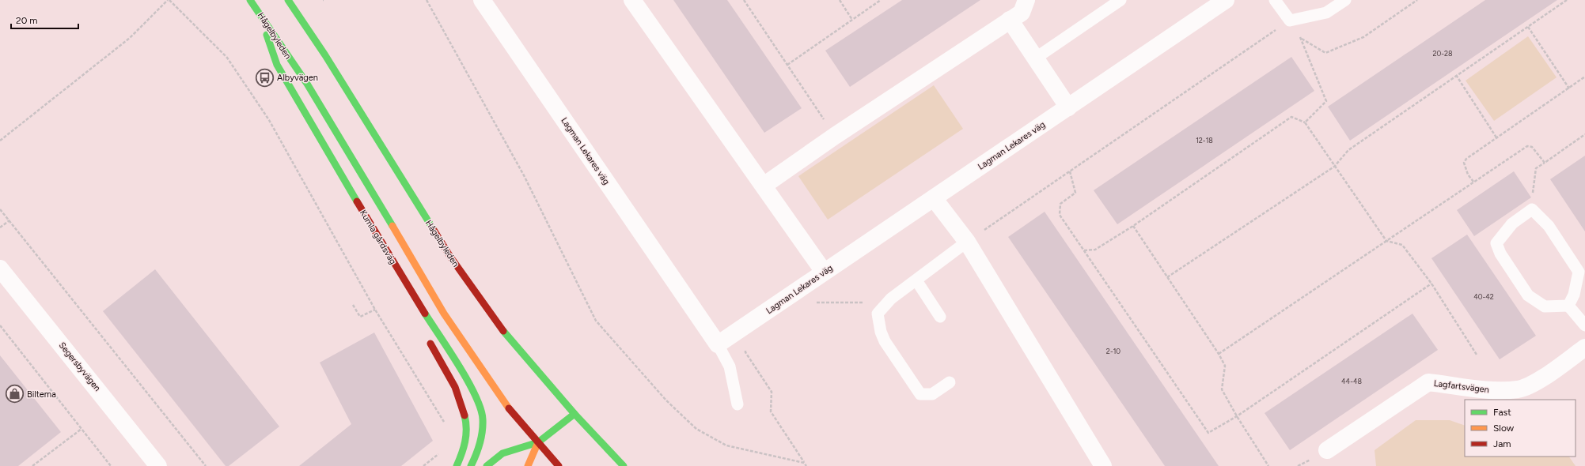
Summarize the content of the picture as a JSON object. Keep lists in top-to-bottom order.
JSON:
{
  "streets": {
    "main road": ["Hågelbyleden", "Kumla gårdsväg"],
    "street": ["Lagman Lekares väg", "Segersbyvägen", "Lagfartsvägen"]
  },
  "crossings": [
    ["Hågelbyleden", "Kumla gårdsväg"]
  ],
  "places": {
    "bus stop": ["Albyvägen"],
    "shop": ["Biltema"]
  },
  "house_numbers": [
    "20-28",
    "12-18",
    "40-42",
    "2-10",
    "44-48"
  ],
  "legend": ["Fast", "Slow", "Jam"],
  "scale_bar": "20 m"
}
